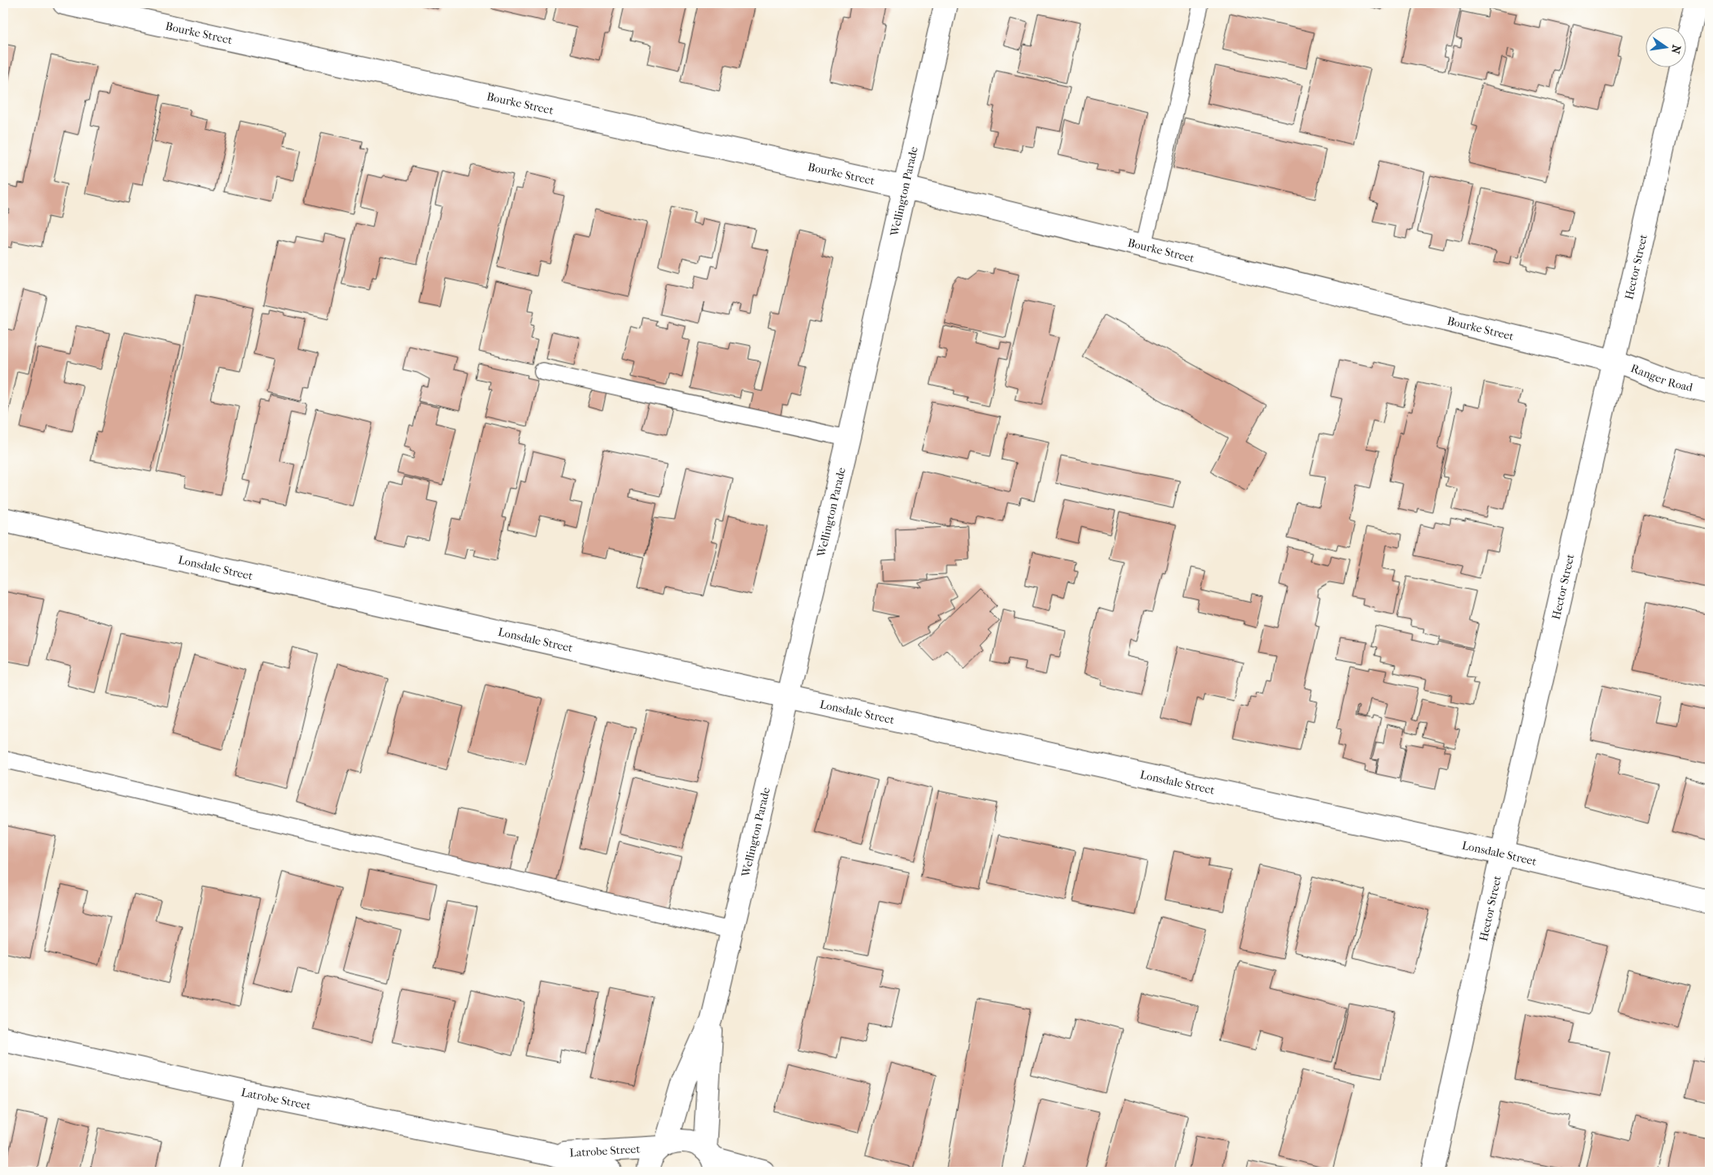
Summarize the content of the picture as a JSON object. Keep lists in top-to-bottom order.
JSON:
{
  "streets": {
    "street": [
      "Bourke Street",
      "Wellington Parade",
      "Hector Street",
      "Ranger Road",
      "Lonsdale Street",
      "Latrobe Street"
    ]
  },
  "crossings": [
    ["Bourke Street", "Wellington Parade"],
    ["Bourke Street", "Hector Street"],
    ["Bourke Street", "Ranger Road"],
    ["Wellington Parade", "Lonsdale Street"],
    ["Wellington Parade", "Latrobe Street"],
    ["Hector Street", "Ranger Road"],
    ["Hector Street", "Lonsdale Street"]
  ],
  "north": "right"
}
